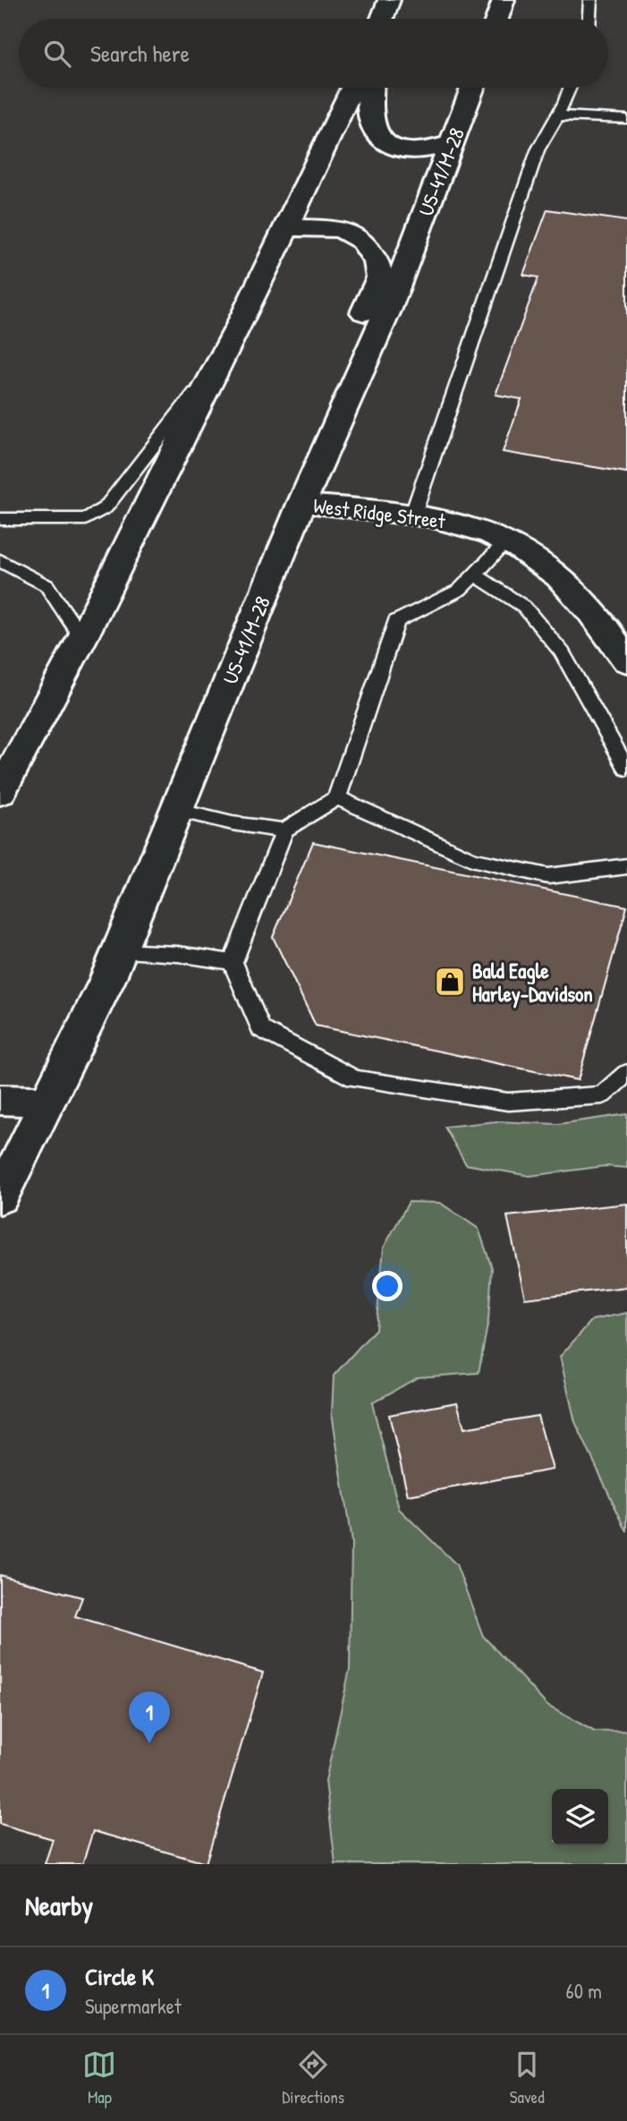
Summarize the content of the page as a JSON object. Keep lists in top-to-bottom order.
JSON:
{
  "streets": {
    "main road": ["US-41/M-28", "West Ridge Street"]
  },
  "crossings": [
    ["US-41/M-28", "West Ridge Street"]
  ],
  "places": {
    "shop": ["Bald Eagle Harley-Davidson"]
  },
  "page": {
    "search": "Search here",
    "pins": "1",
    "heading": "Nearby",
    "list": [
      {
        "mark": "1",
        "name": "Circle K",
        "note": "Supermarket",
        "value": "60 m"
      }
    ],
    "nav": ["Map", "Directions", "Saved"]
  }
}
